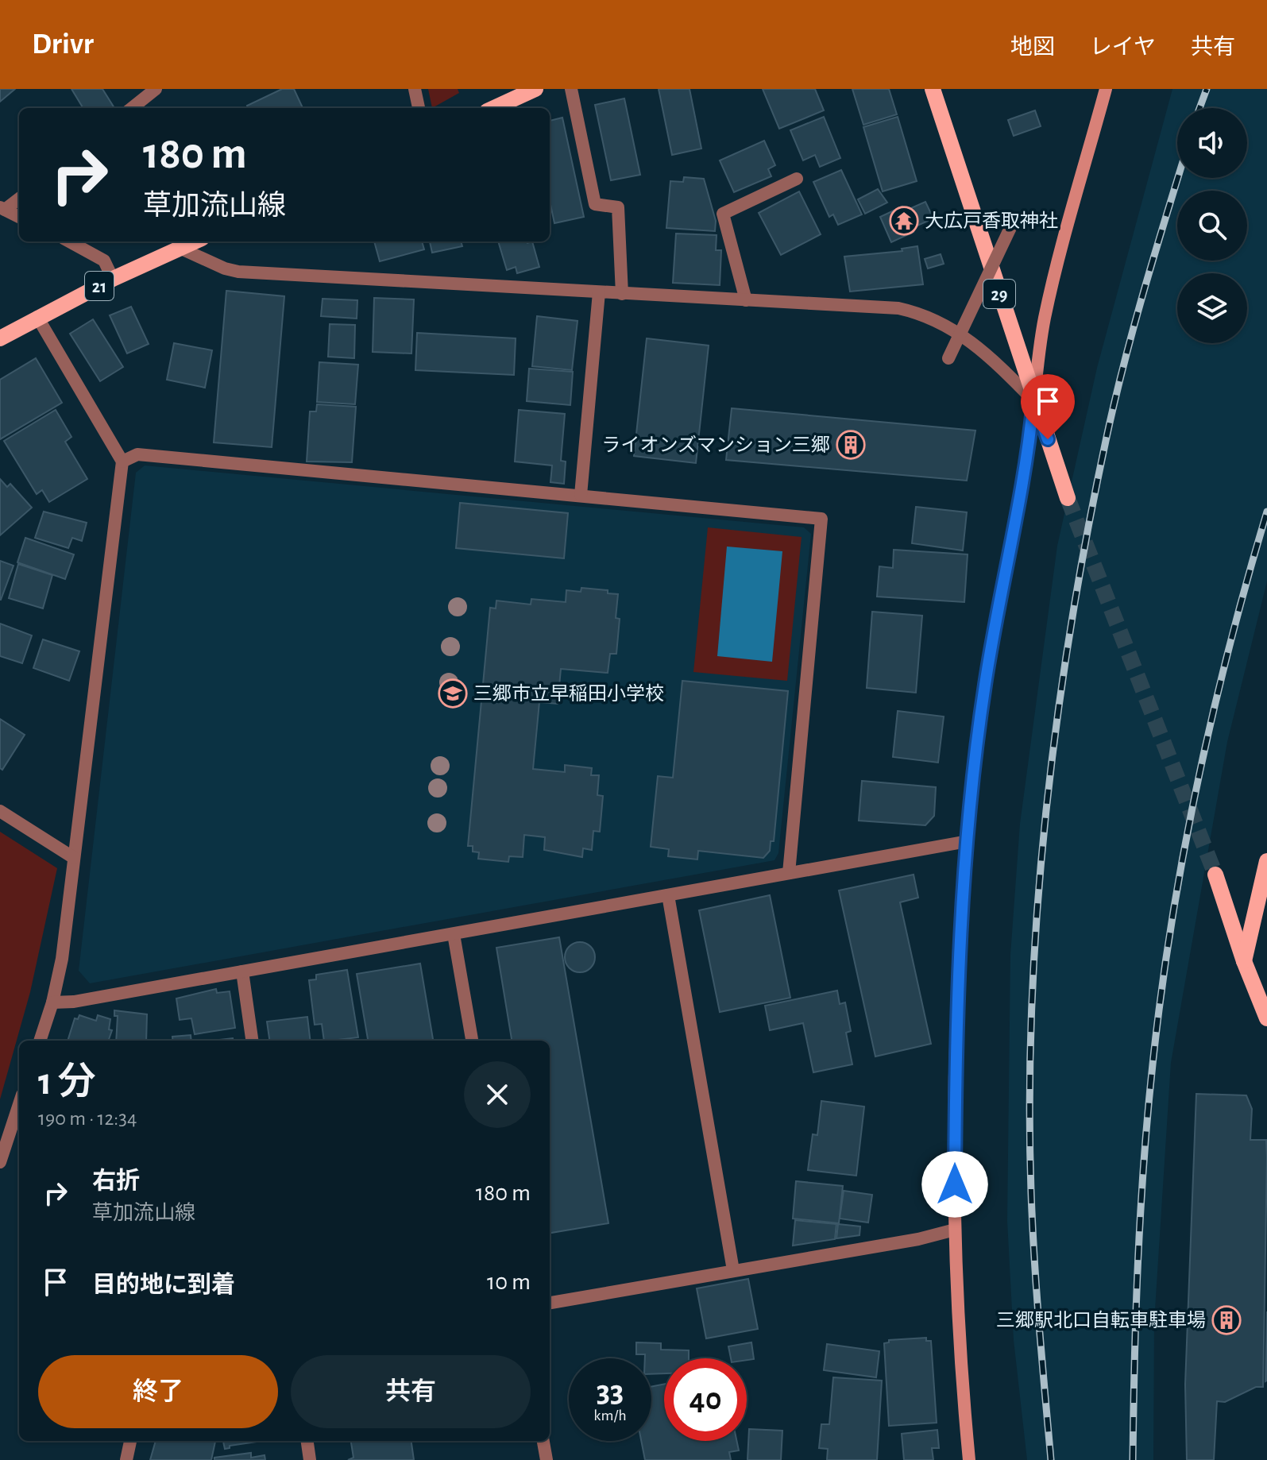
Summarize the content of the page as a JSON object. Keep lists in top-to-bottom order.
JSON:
{
  "streets": {
    "main road": ["21", "29"]
  },
  "places": {
    "temple": ["大広戸香取神社"],
    "building": ["ライオンズマンション三郷", "三郷駅北口自転車駐車場"],
    "school or university": ["三郷市立早稲田小学校"]
  },
  "page": {
    "header": "Drivr",
    "nav": ["地図", "レイヤ", "共有"],
    "turn": ["180 m", "草加流山線"],
    "heading": ["1 分", "190 m · 12:34"],
    "list": [
      {
        "name": "右折",
        "note": "草加流山線",
        "value": "180 m"
      },
      {
        "name": "目的地に到着",
        "value": "10 m"
      }
    ],
    "buttons": ["終了", "共有"],
    "speed": "33 km/h",
    "limit": "40"
  }
}
